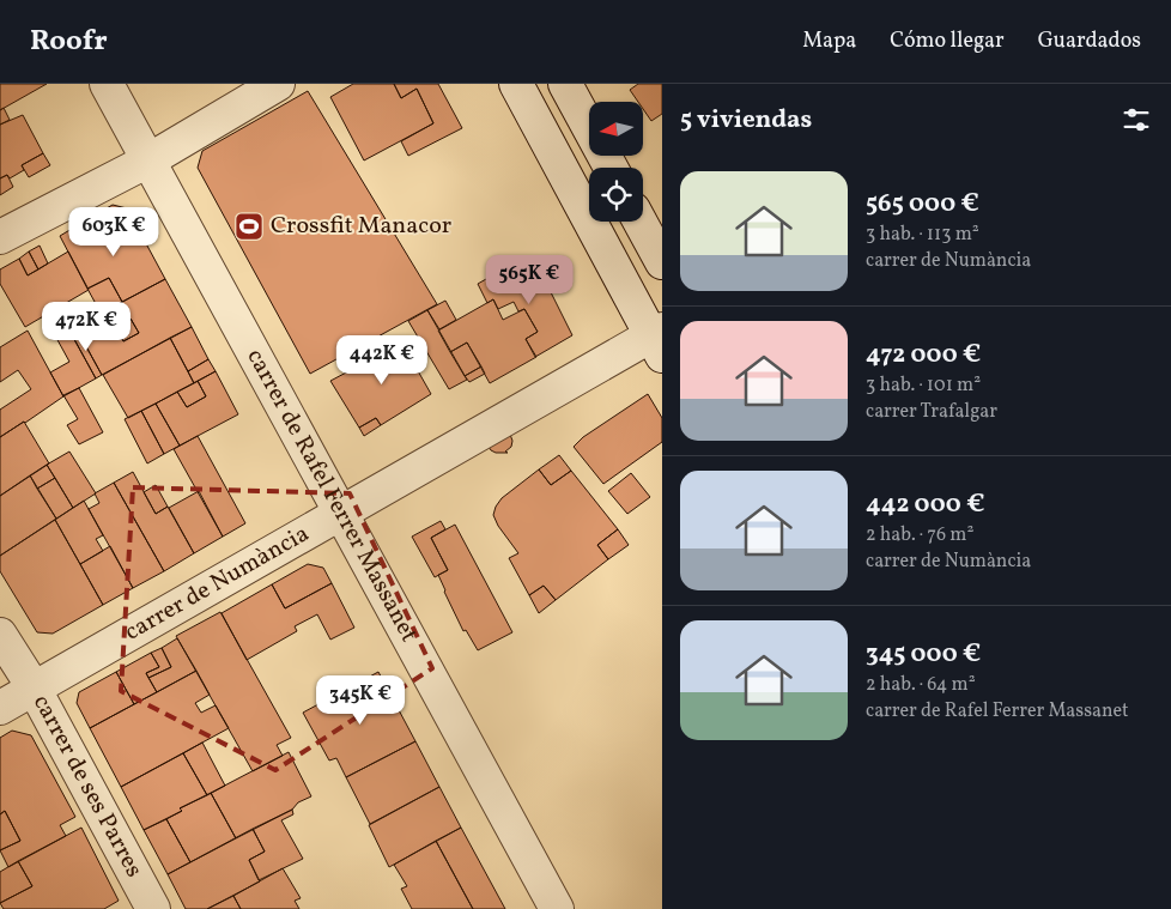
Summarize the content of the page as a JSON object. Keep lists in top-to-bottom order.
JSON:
{
  "streets": {
    "street": ["carrer de Rafel Ferrer Massanet", "carrer de Numància", "carrer de ses Parres"]
  },
  "crossings": [
    ["carrer de Rafel Ferrer Massanet", "carrer de Numància"],
    ["carrer de Numància", "carrer de ses Parres"]
  ],
  "places": {
    "sports": ["Crossfit Manacor"]
  },
  "north": "left",
  "page": {
    "header": "Roofr",
    "nav": ["Mapa", "Cómo llegar", "Guardados"],
    "heading": "5 viviendas",
    "list": [
      {
        "name": "565 000 €",
        "note": "3 hab. · 113 m² · carrer de Numància"
      },
      {
        "name": "472 000 €",
        "note": "3 hab. · 101 m² · carrer Trafalgar"
      },
      {
        "name": "442 000 €",
        "note": "2 hab. · 76 m² · carrer de Numància"
      },
      {
        "name": "345 000 €",
        "note": "2 hab. · 64 m² · carrer de Rafel Ferrer Massanet"
      }
    ],
    "price": [
      "603K €",
      "565K €",
      "472K €",
      "442K €",
      "345K €"
    ]
  }
}
